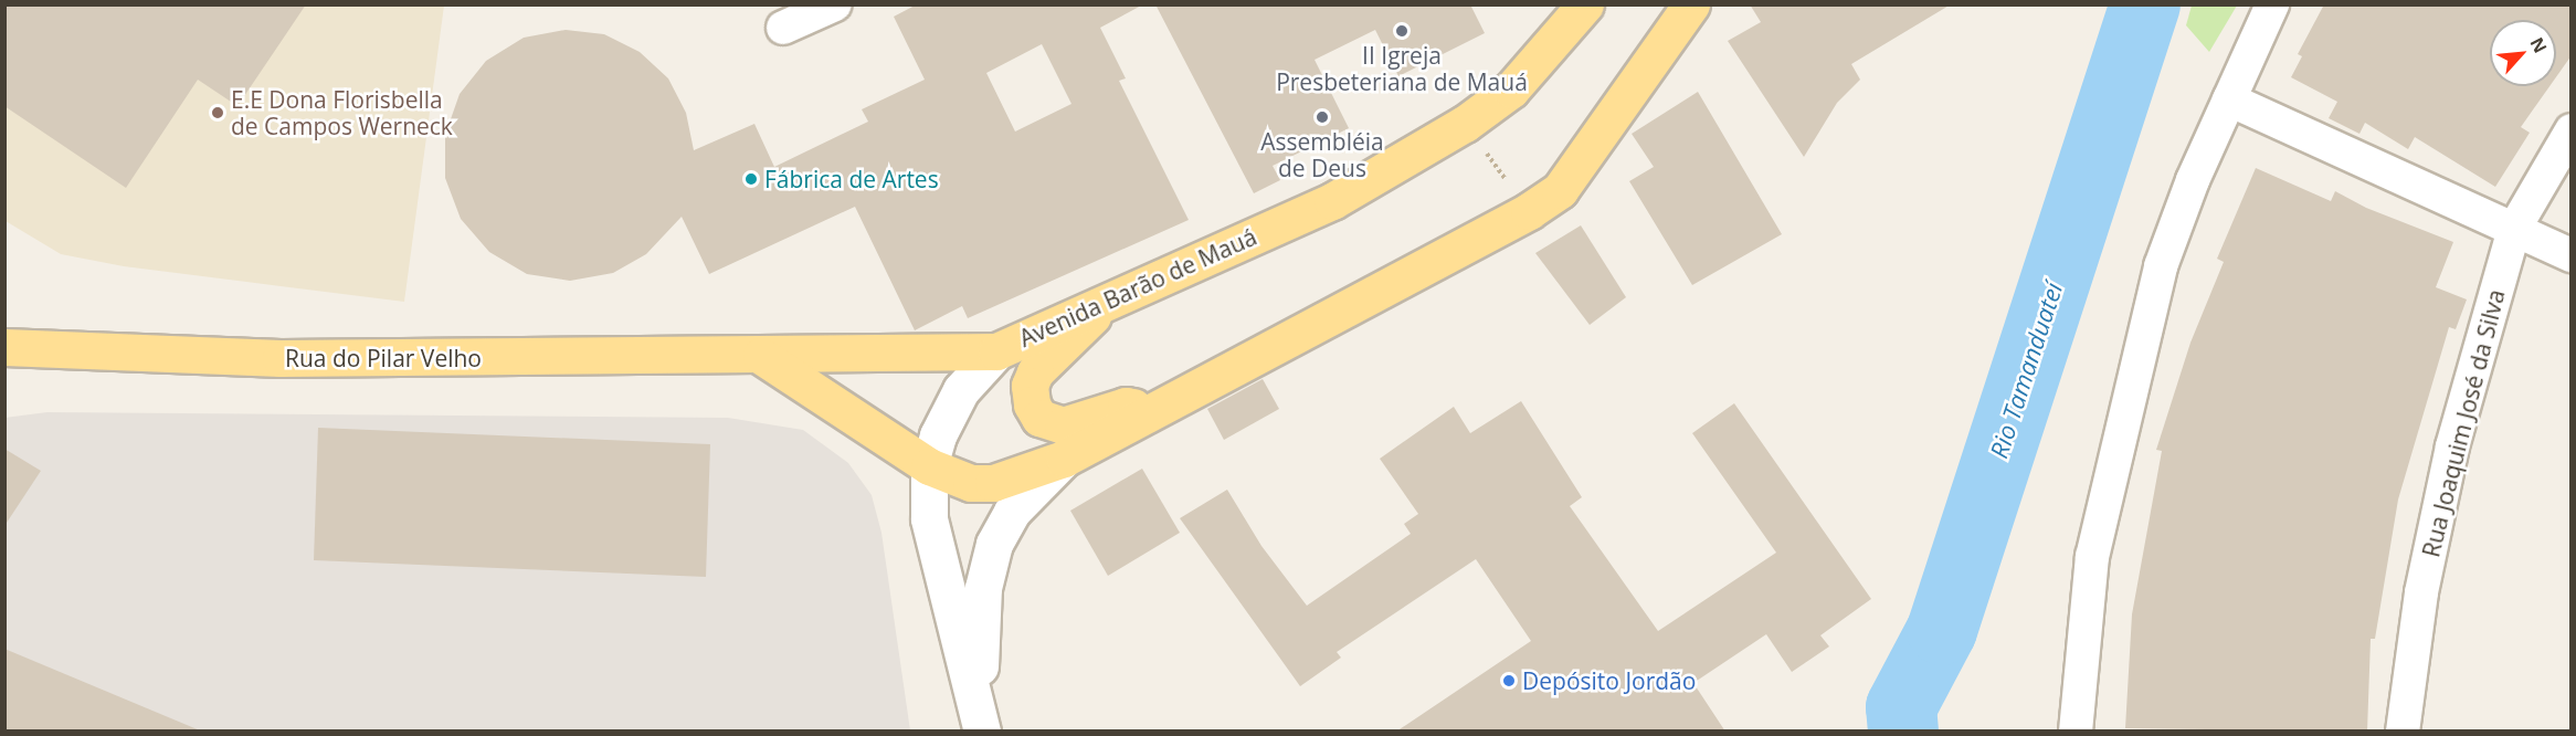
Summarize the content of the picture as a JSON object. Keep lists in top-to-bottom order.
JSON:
{
  "streets": {
    "main road": ["Avenida Barão de Mauá", "Rua do Pilar Velho"],
    "street": ["Rua Joaquim José da Silva"]
  },
  "crossings": [
    ["Avenida Barão de Mauá", "Rua do Pilar Velho"]
  ],
  "water": ["Rio Tamanduateí"],
  "places": [
    "II Igreja Presbeteriana de Mauá",
    "E.E Dona Florisbella de Campos Werneck",
    "Assembléia de Deus",
    "Fábrica de Artes",
    "Depósito Jordão"
  ],
  "north": "top right"
}
